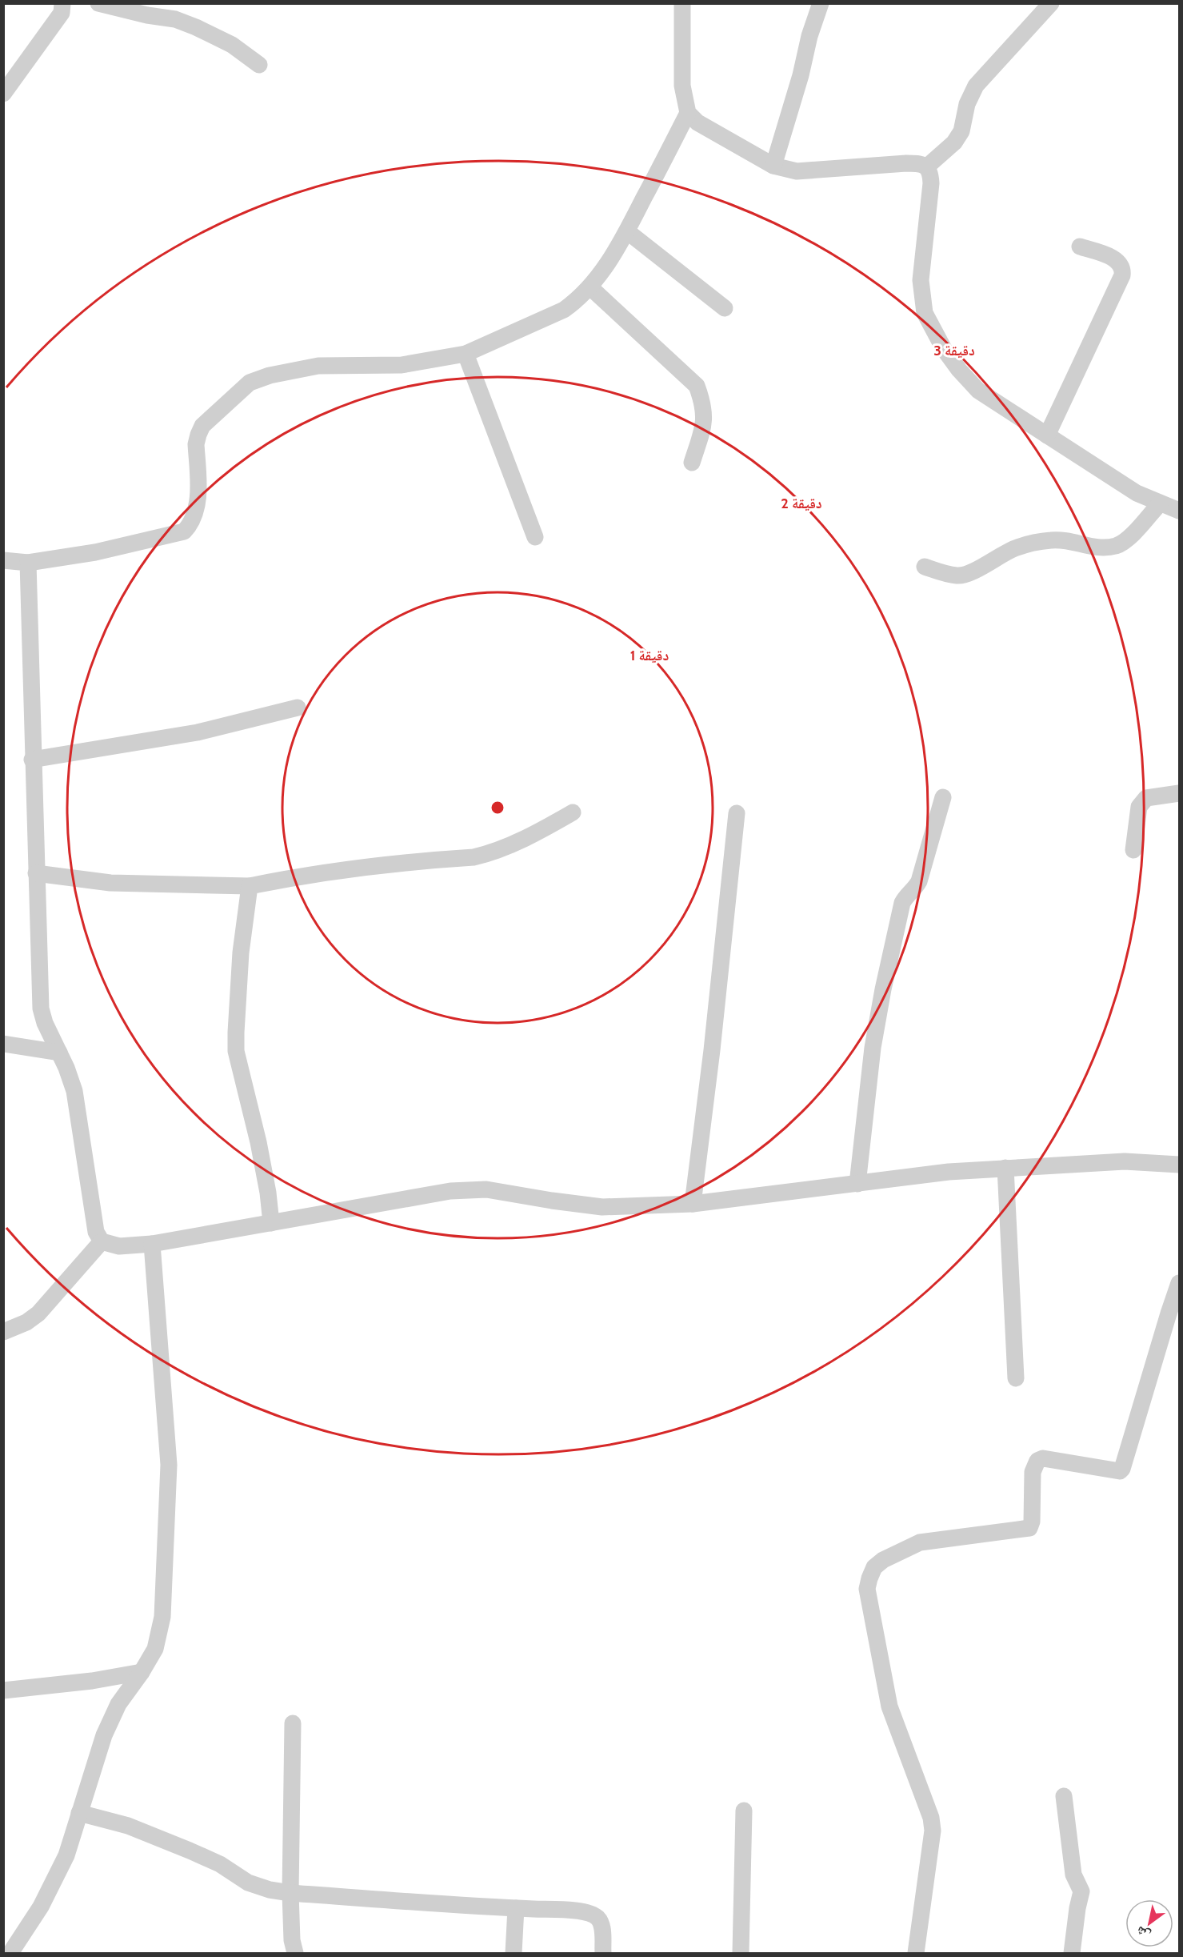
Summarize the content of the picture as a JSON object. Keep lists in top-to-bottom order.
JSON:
{
  "north": "bottom left",
  "rings": ["3 دقيقة", "2 دقيقة", "1 دقيقة"]
}
